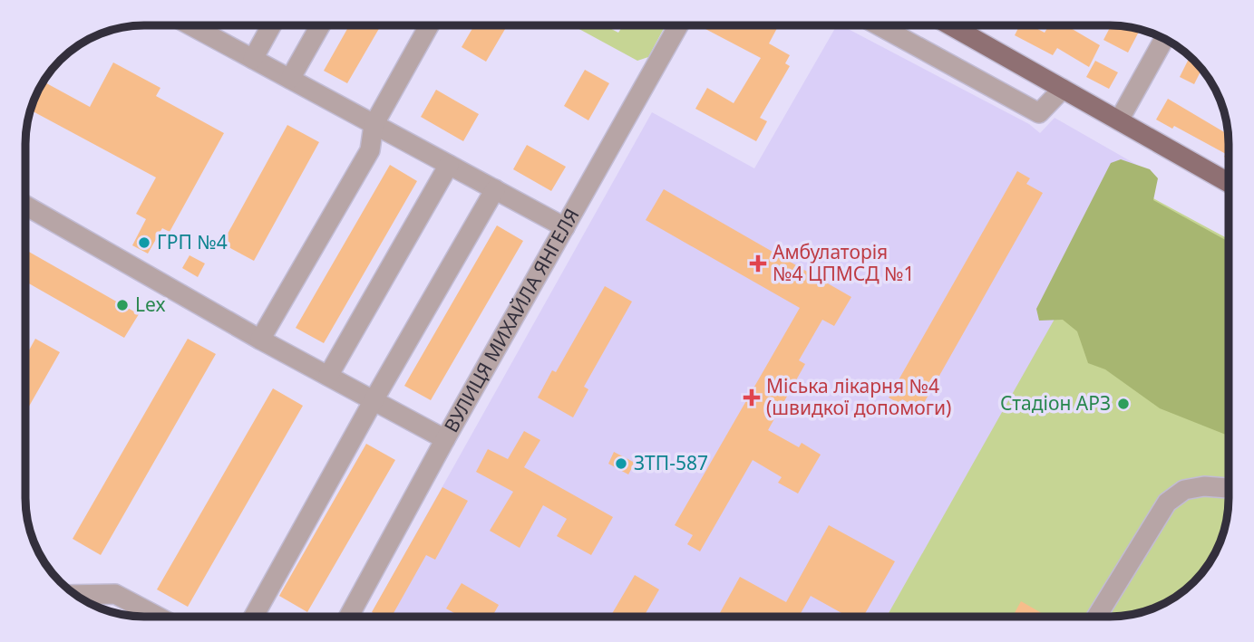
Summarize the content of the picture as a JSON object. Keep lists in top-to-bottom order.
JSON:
{
  "streets": {
    "street": ["ВУЛИЦЯ МИХАЙЛА ЯНГЕЛЯ"]
  },
  "places": {
    "other": [
      "ГРП №4",
      "Lex",
      "Стадіон АРЗ",
      "ЗТП-587"
    ],
    "health": ["Амбулаторія №4 ЦПМСД №1", "Міська лікарня №4 (швидкої допомоги)"]
  }
}
